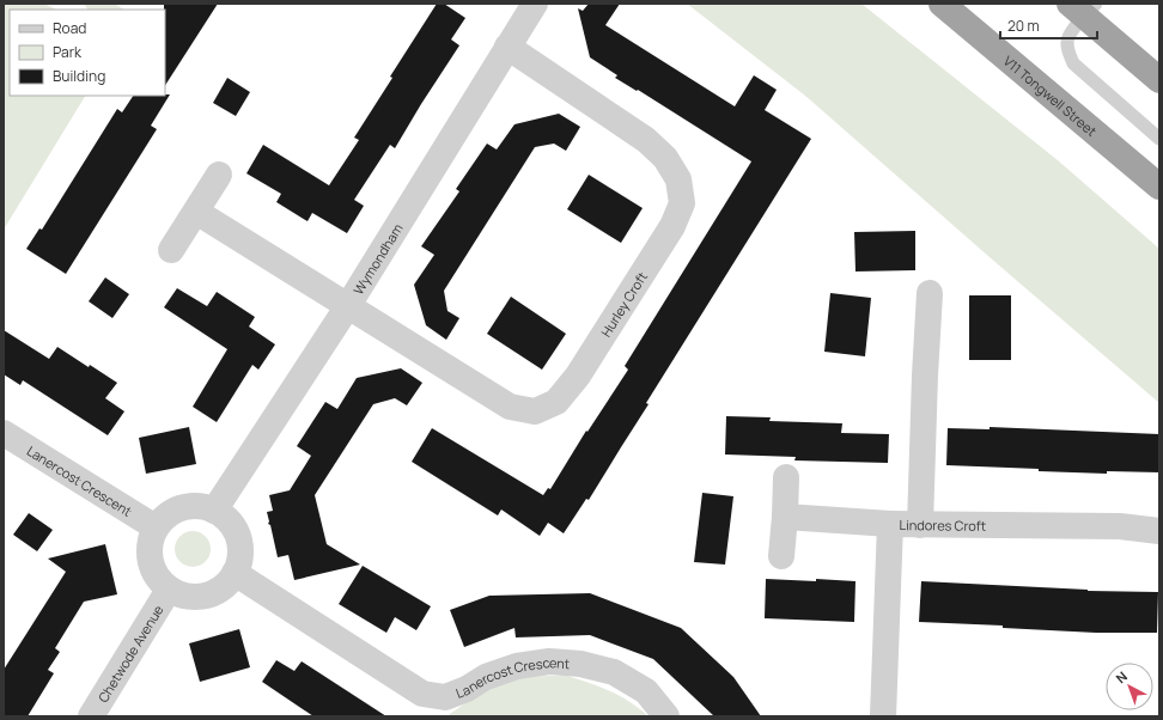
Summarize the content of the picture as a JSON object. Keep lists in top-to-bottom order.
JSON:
{
  "streets": {
    "highway": ["V11 Tongwell Street"],
    "street": [
      "Wymondham",
      "Hurley Croft",
      "Lanercost Crescent",
      "Lindores Croft",
      "Chetwode Avenue"
    ]
  },
  "crossings": [
    ["Wymondham", "Hurley Croft"],
    ["Wymondham", "Lanercost Crescent"],
    ["Wymondham", "Chetwode Avenue"],
    ["Lanercost Crescent", "Chetwode Avenue"]
  ],
  "legend": ["Road", "Park", "Building"],
  "scale_bar": "20 m",
  "north": "top left"
}
